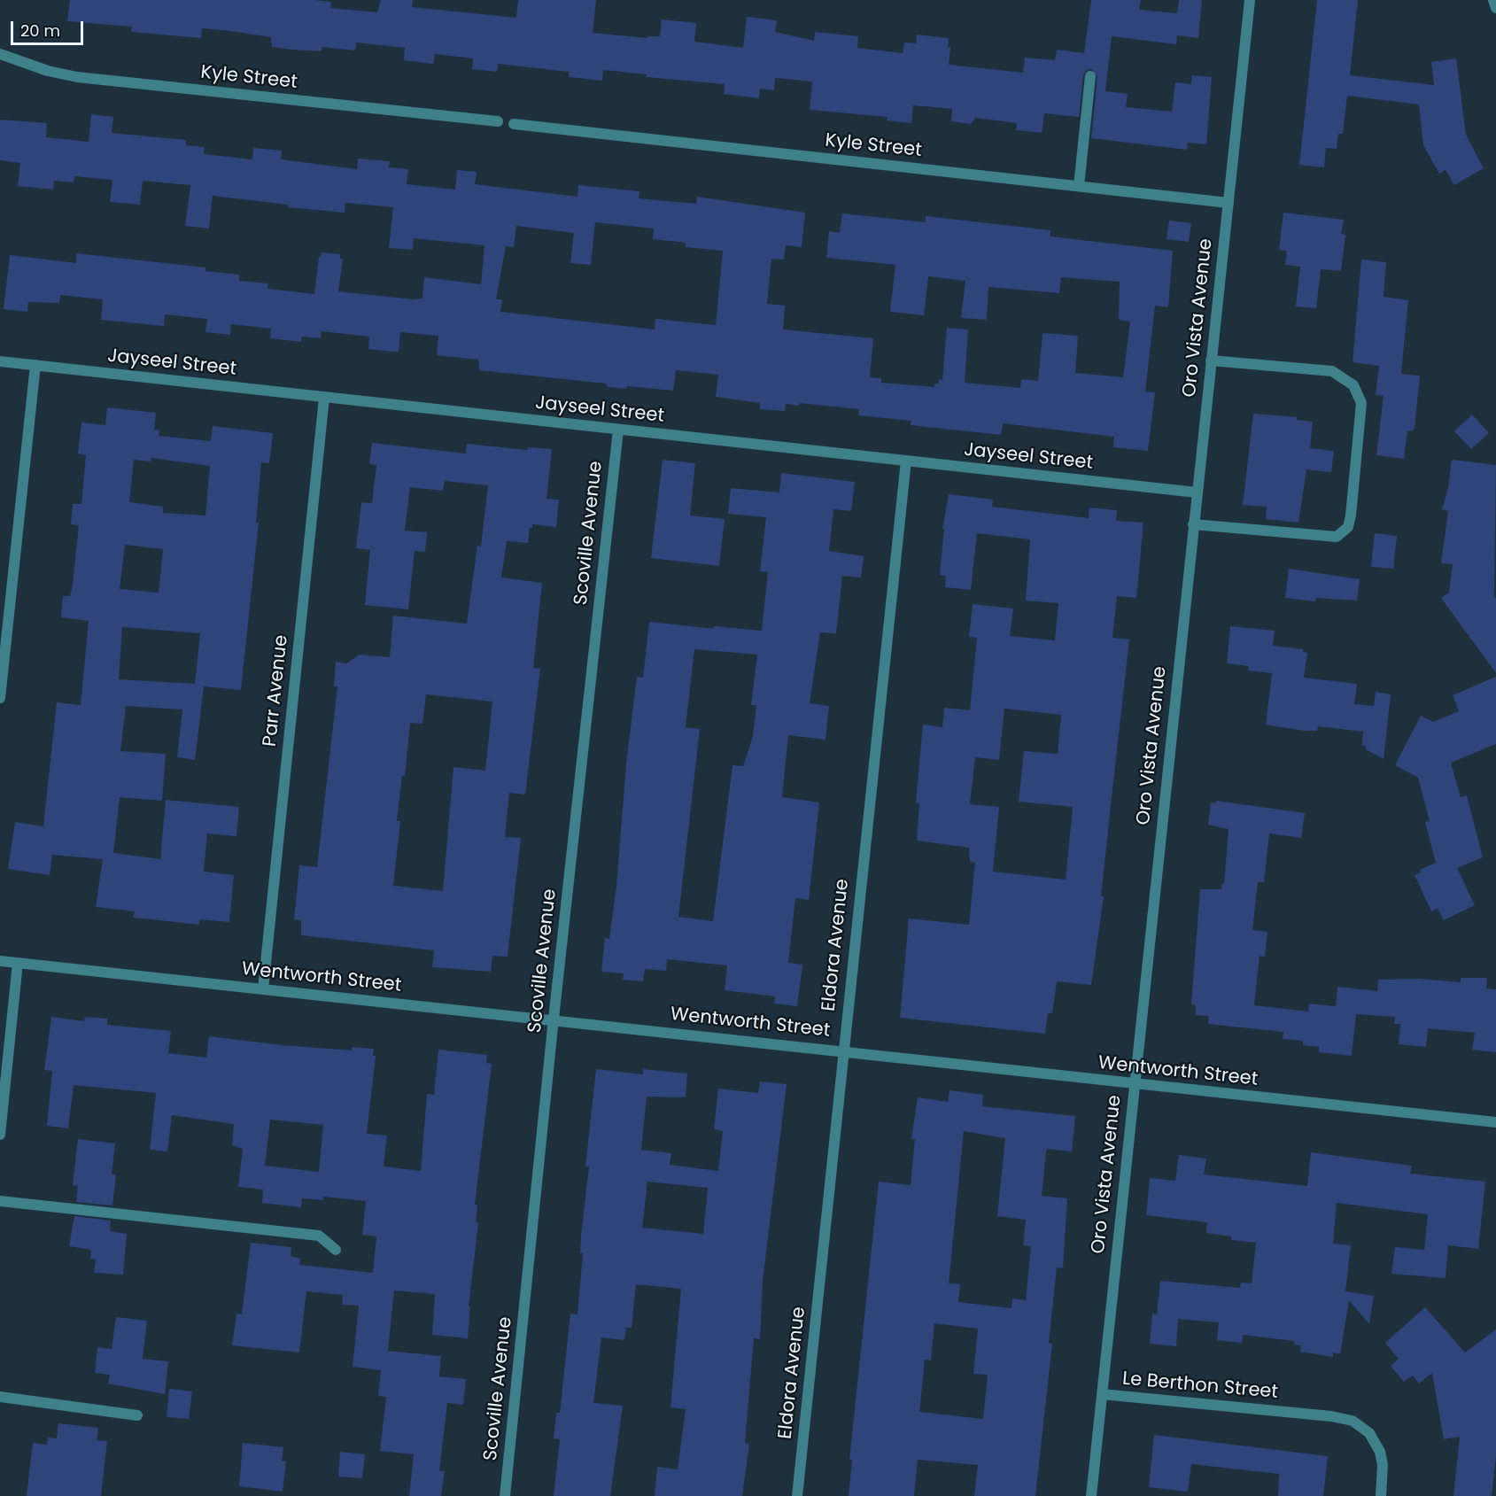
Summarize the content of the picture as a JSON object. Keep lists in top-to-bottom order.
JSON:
{
  "streets": {
    "street": [
      "Kyle Street",
      "Oro Vista Avenue",
      "Jayseel Street",
      "Scoville Avenue",
      "Parr Avenue",
      "Eldora Avenue",
      "Wentworth Street",
      "Le Berthon Street"
    ]
  },
  "crossings": [
    ["Kyle Street", "Oro Vista Avenue"],
    ["Oro Vista Avenue", "Jayseel Street"],
    ["Oro Vista Avenue", "Wentworth Street"],
    ["Oro Vista Avenue", "Le Berthon Street"],
    ["Jayseel Street", "Scoville Avenue"],
    ["Jayseel Street", "Parr Avenue"],
    ["Jayseel Street", "Eldora Avenue"],
    ["Scoville Avenue", "Wentworth Street"],
    ["Parr Avenue", "Wentworth Street"],
    ["Eldora Avenue", "Wentworth Street"]
  ],
  "scale_bar": "20 m"
}
